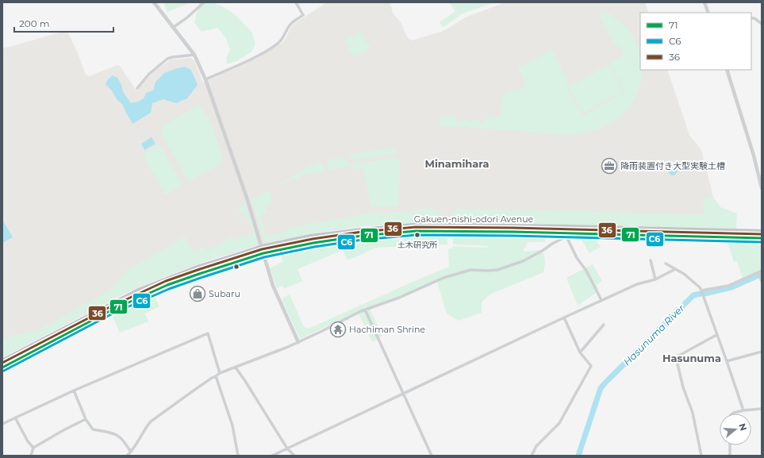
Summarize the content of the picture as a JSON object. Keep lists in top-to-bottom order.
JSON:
{
  "streets": {
    "highway": ["Gakuen-nishi-odori Avenue"]
  },
  "districts": ["Minamihara", "Hasunuma"],
  "water": ["Hasunuma River"],
  "places": {
    "office": ["降雨装置付き大型実験土槽"],
    "other": ["土木研究所"],
    "shop": ["Subaru"],
    "temple": ["Hachiman Shrine"]
  },
  "lines": ["transit line 36", "transit line 71", "transit line C6"],
  "legend": ["71", "C6", "36"],
  "scale_bar": "200 m",
  "north": "right"
}
